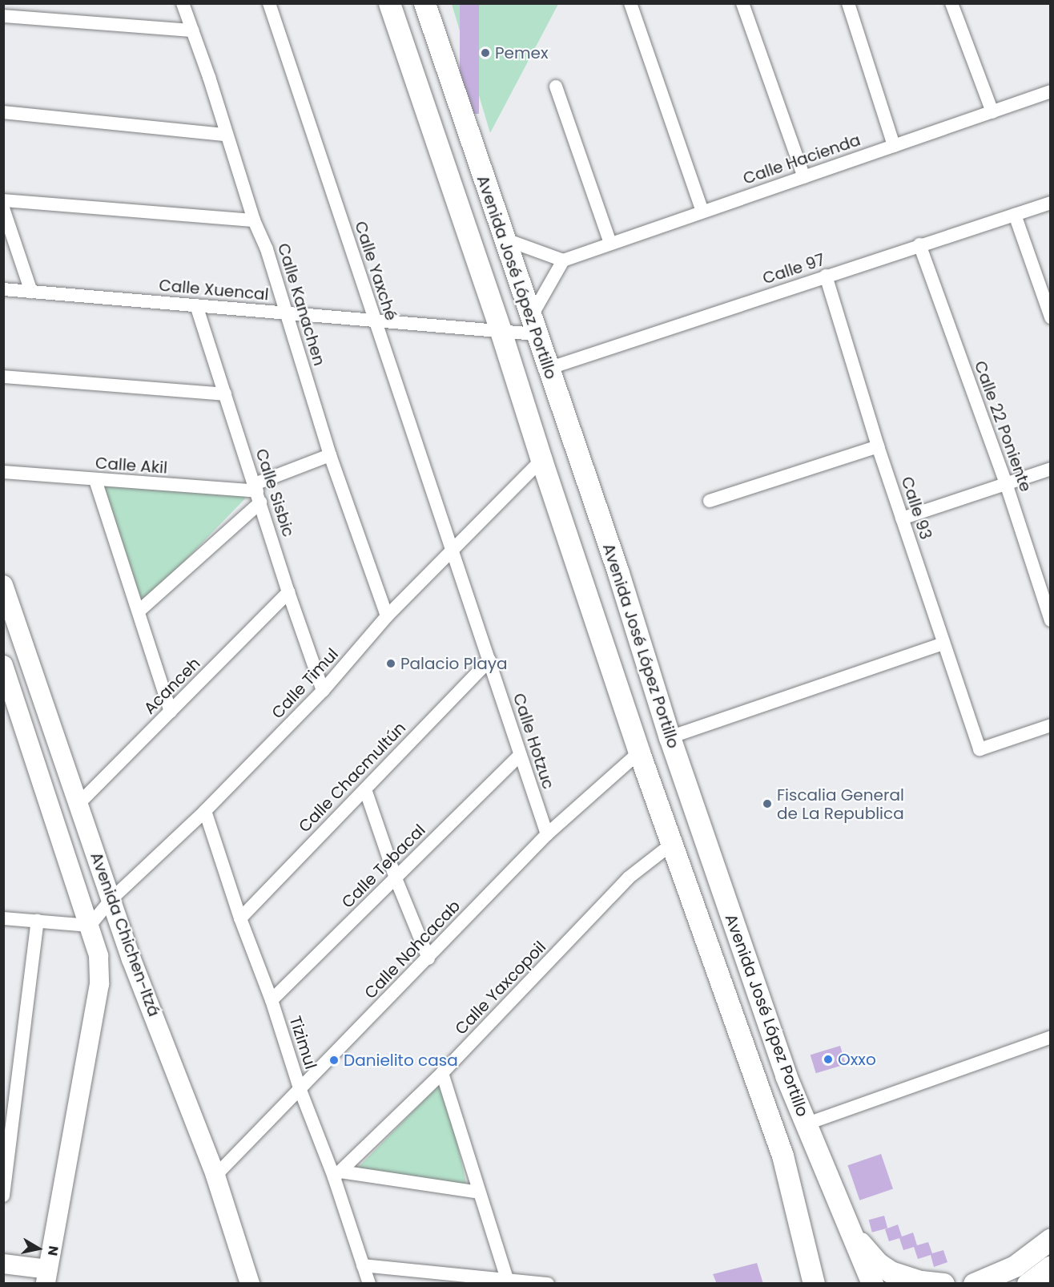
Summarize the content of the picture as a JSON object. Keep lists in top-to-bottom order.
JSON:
{
  "streets": {
    "main road": ["Avenida José López Portillo", "Avenida Chichen-Itzá"],
    "street": [
      "Calle Hacienda",
      "Calle 97",
      "Calle Yaxché",
      "Calle Xuencal",
      "Calle Kanachen",
      "Calle 22 Poniente",
      "Calle Akil",
      "Calle Sisbic",
      "Calle 93",
      "Calle Timul",
      "Acanceh",
      "Calle Hotzuc",
      "Calle Chacmultún",
      "Calle Tebacal",
      "Calle Nohcacab",
      "Calle Yaxcopoil",
      "Tizimul"
    ]
  },
  "crossings": [
    ["Calle 97", "Avenida José López Portillo"],
    ["Calle 97", "Calle 22 Poniente"],
    ["Calle 97", "Calle 93"],
    ["Calle Yaxché", "Calle Xuencal"],
    ["Calle Yaxché", "Calle Timul"],
    ["Calle Yaxché", "Calle Hotzuc"],
    ["Avenida José López Portillo", "Calle Xuencal"],
    ["Avenida José López Portillo", "Calle Timul"],
    ["Avenida José López Portillo", "Calle Nohcacab"],
    ["Avenida José López Portillo", "Calle Yaxcopoil"],
    ["Calle Xuencal", "Calle Kanachen"],
    ["Calle Xuencal", "Calle Sisbic"],
    ["Calle Kanachen", "Calle Timul"],
    ["Calle Akil", "Calle Sisbic"],
    ["Calle Sisbic", "Calle Timul"],
    ["Calle Sisbic", "Acanceh"],
    ["Calle Timul", "Calle Hotzuc"],
    ["Calle Timul", "Avenida Chichen-Itzá"],
    ["Calle Timul", "Tizimul"],
    ["Acanceh", "Avenida Chichen-Itzá"],
    ["Calle Hotzuc", "Calle Chacmultún"],
    ["Calle Hotzuc", "Calle Tebacal"],
    ["Calle Hotzuc", "Calle Nohcacab"],
    ["Calle Chacmultún", "Tizimul"],
    ["Calle Tebacal", "Tizimul"],
    ["Avenida Chichen-Itzá", "Calle Nohcacab"],
    ["Calle Nohcacab", "Tizimul"],
    ["Calle Yaxcopoil", "Tizimul"]
  ],
  "places": [
    "Pemex",
    "Palacio Playa",
    "Fiscalia General de La Republica",
    "Oxxo",
    "Danielito casa"
  ],
  "north": "right"
}
